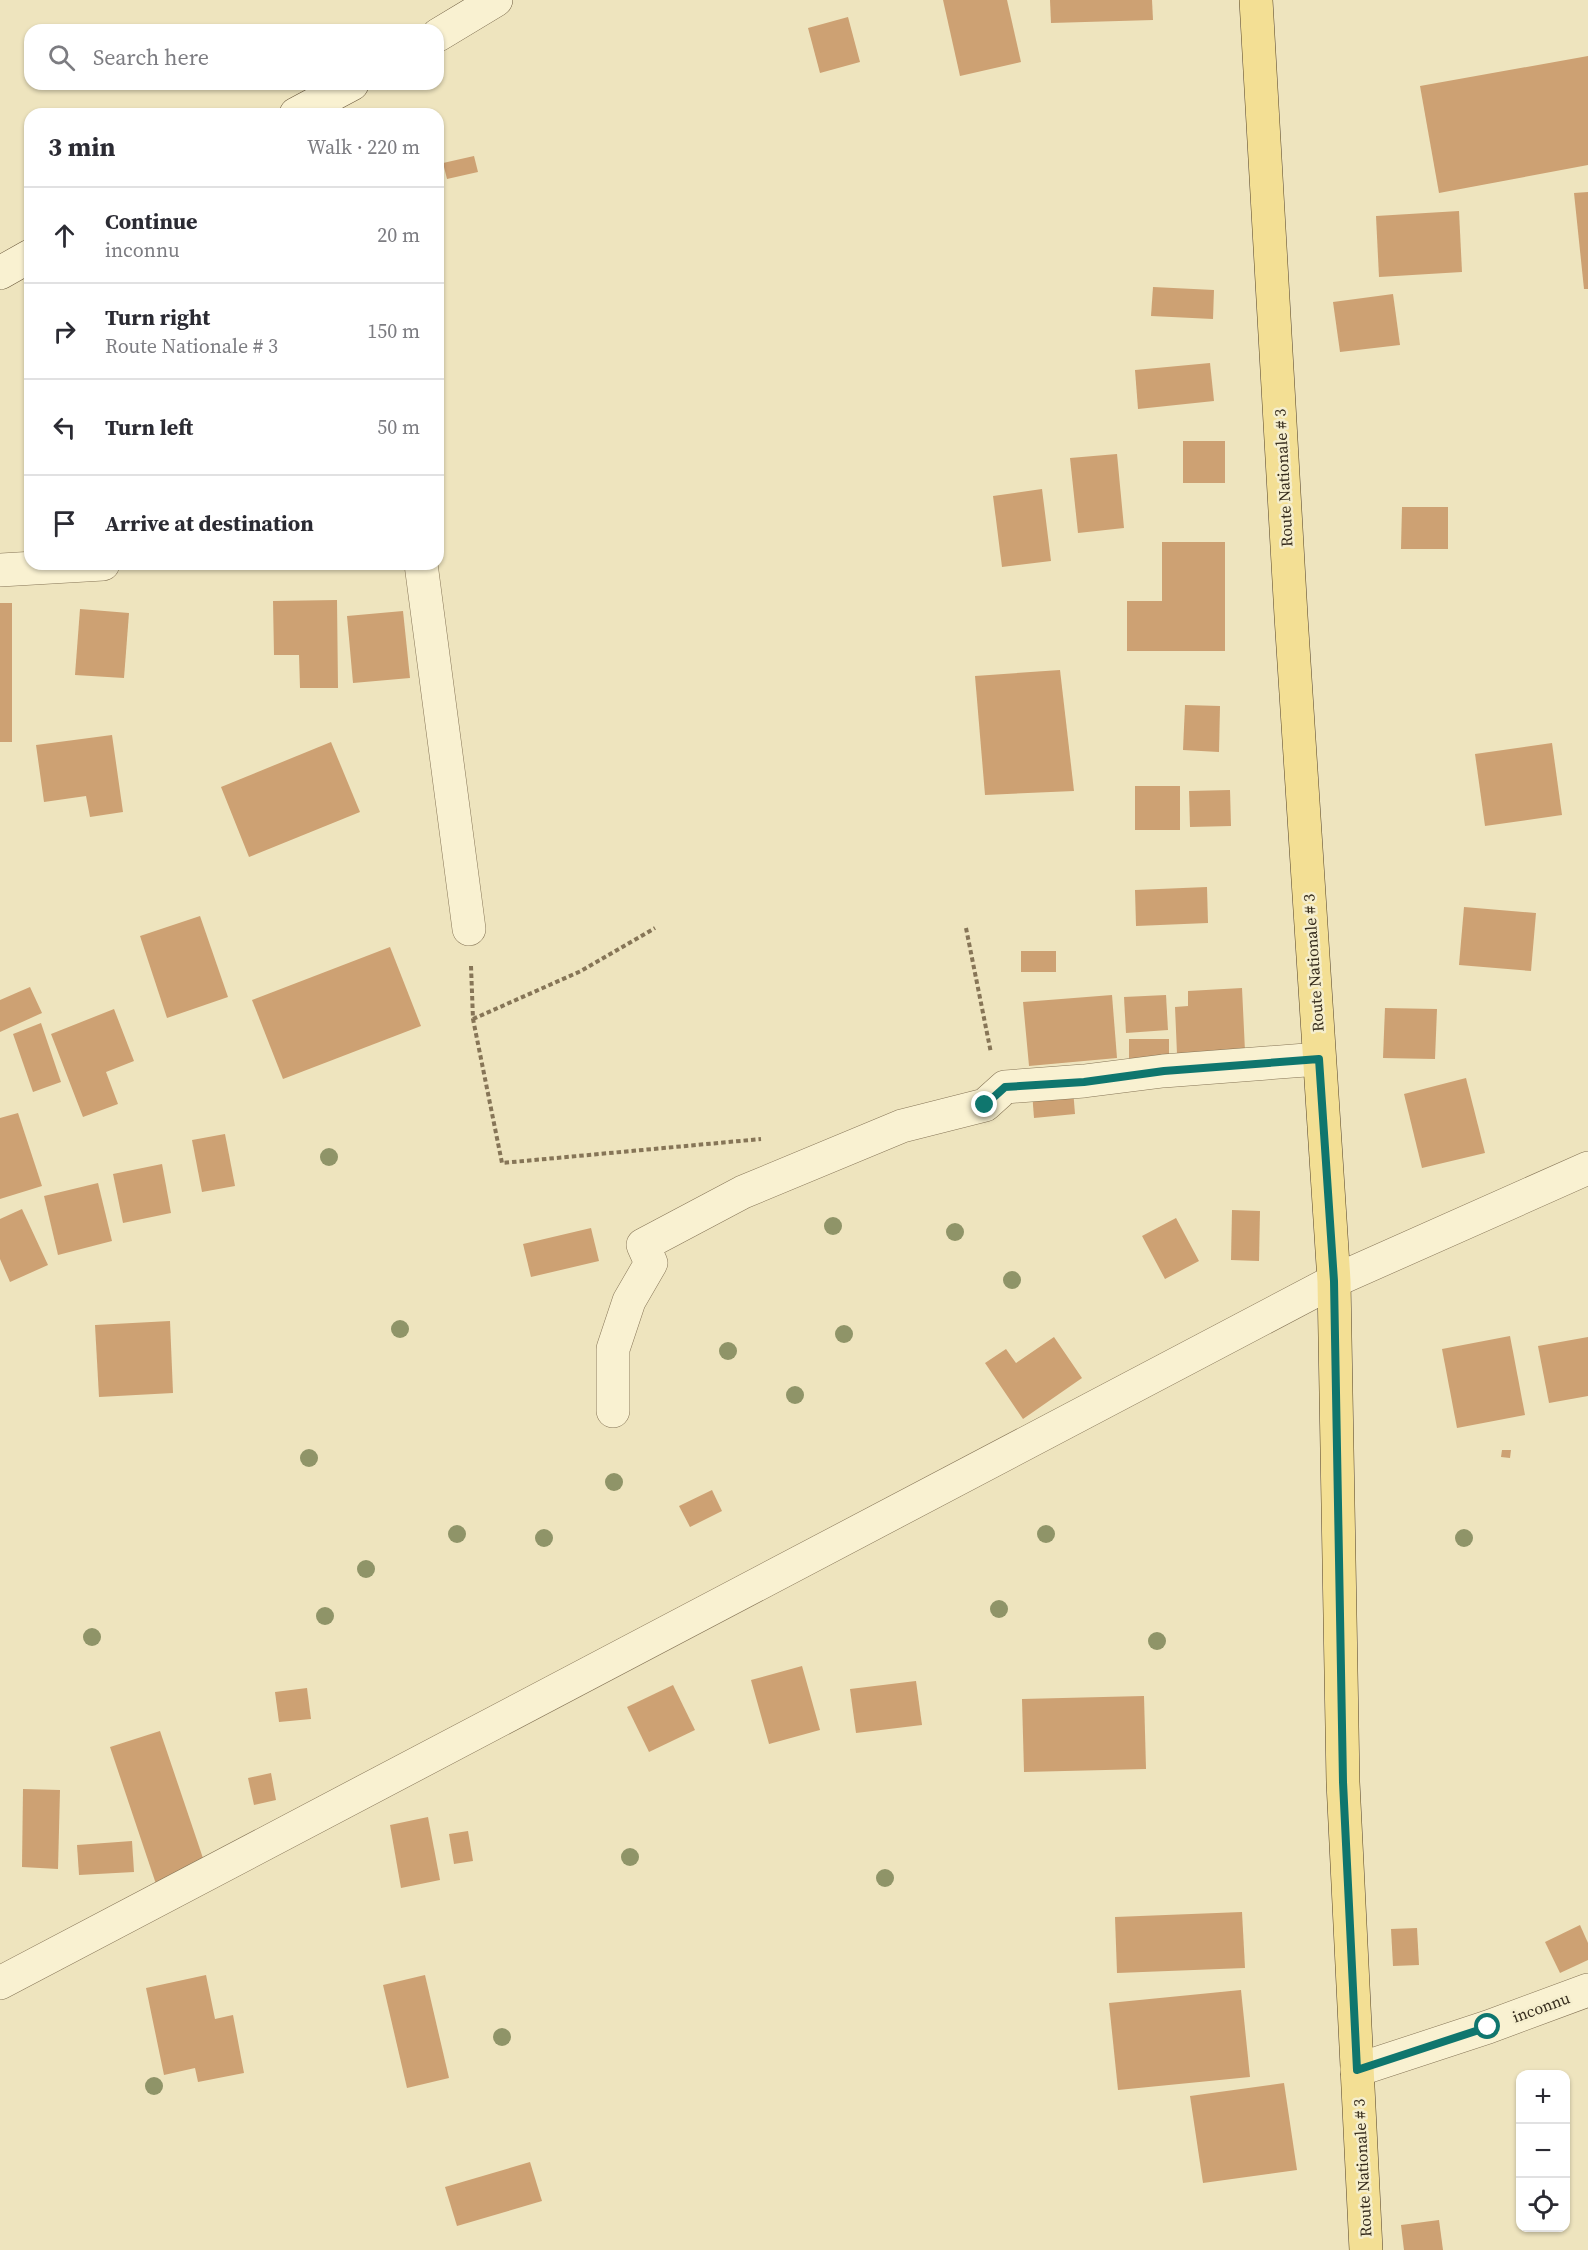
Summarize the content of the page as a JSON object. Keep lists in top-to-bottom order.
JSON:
{
  "streets": {
    "main road": ["Route Nationale # 3"],
    "street": ["inconnu"]
  },
  "crossings": [
    ["Route Nationale # 3", "inconnu"]
  ],
  "page": {
    "search": "Search here",
    "heading": ["3 min", "Walk · 220 m"],
    "list": [
      ["Continue", "inconnu", "20 m"],
      ["Turn right", "Route Nationale # 3", "150 m"],
      ["Turn left", "50 m"],
      "Arrive at destination"
    ],
    "map_buttons": ["+", "−"]
  }
}
